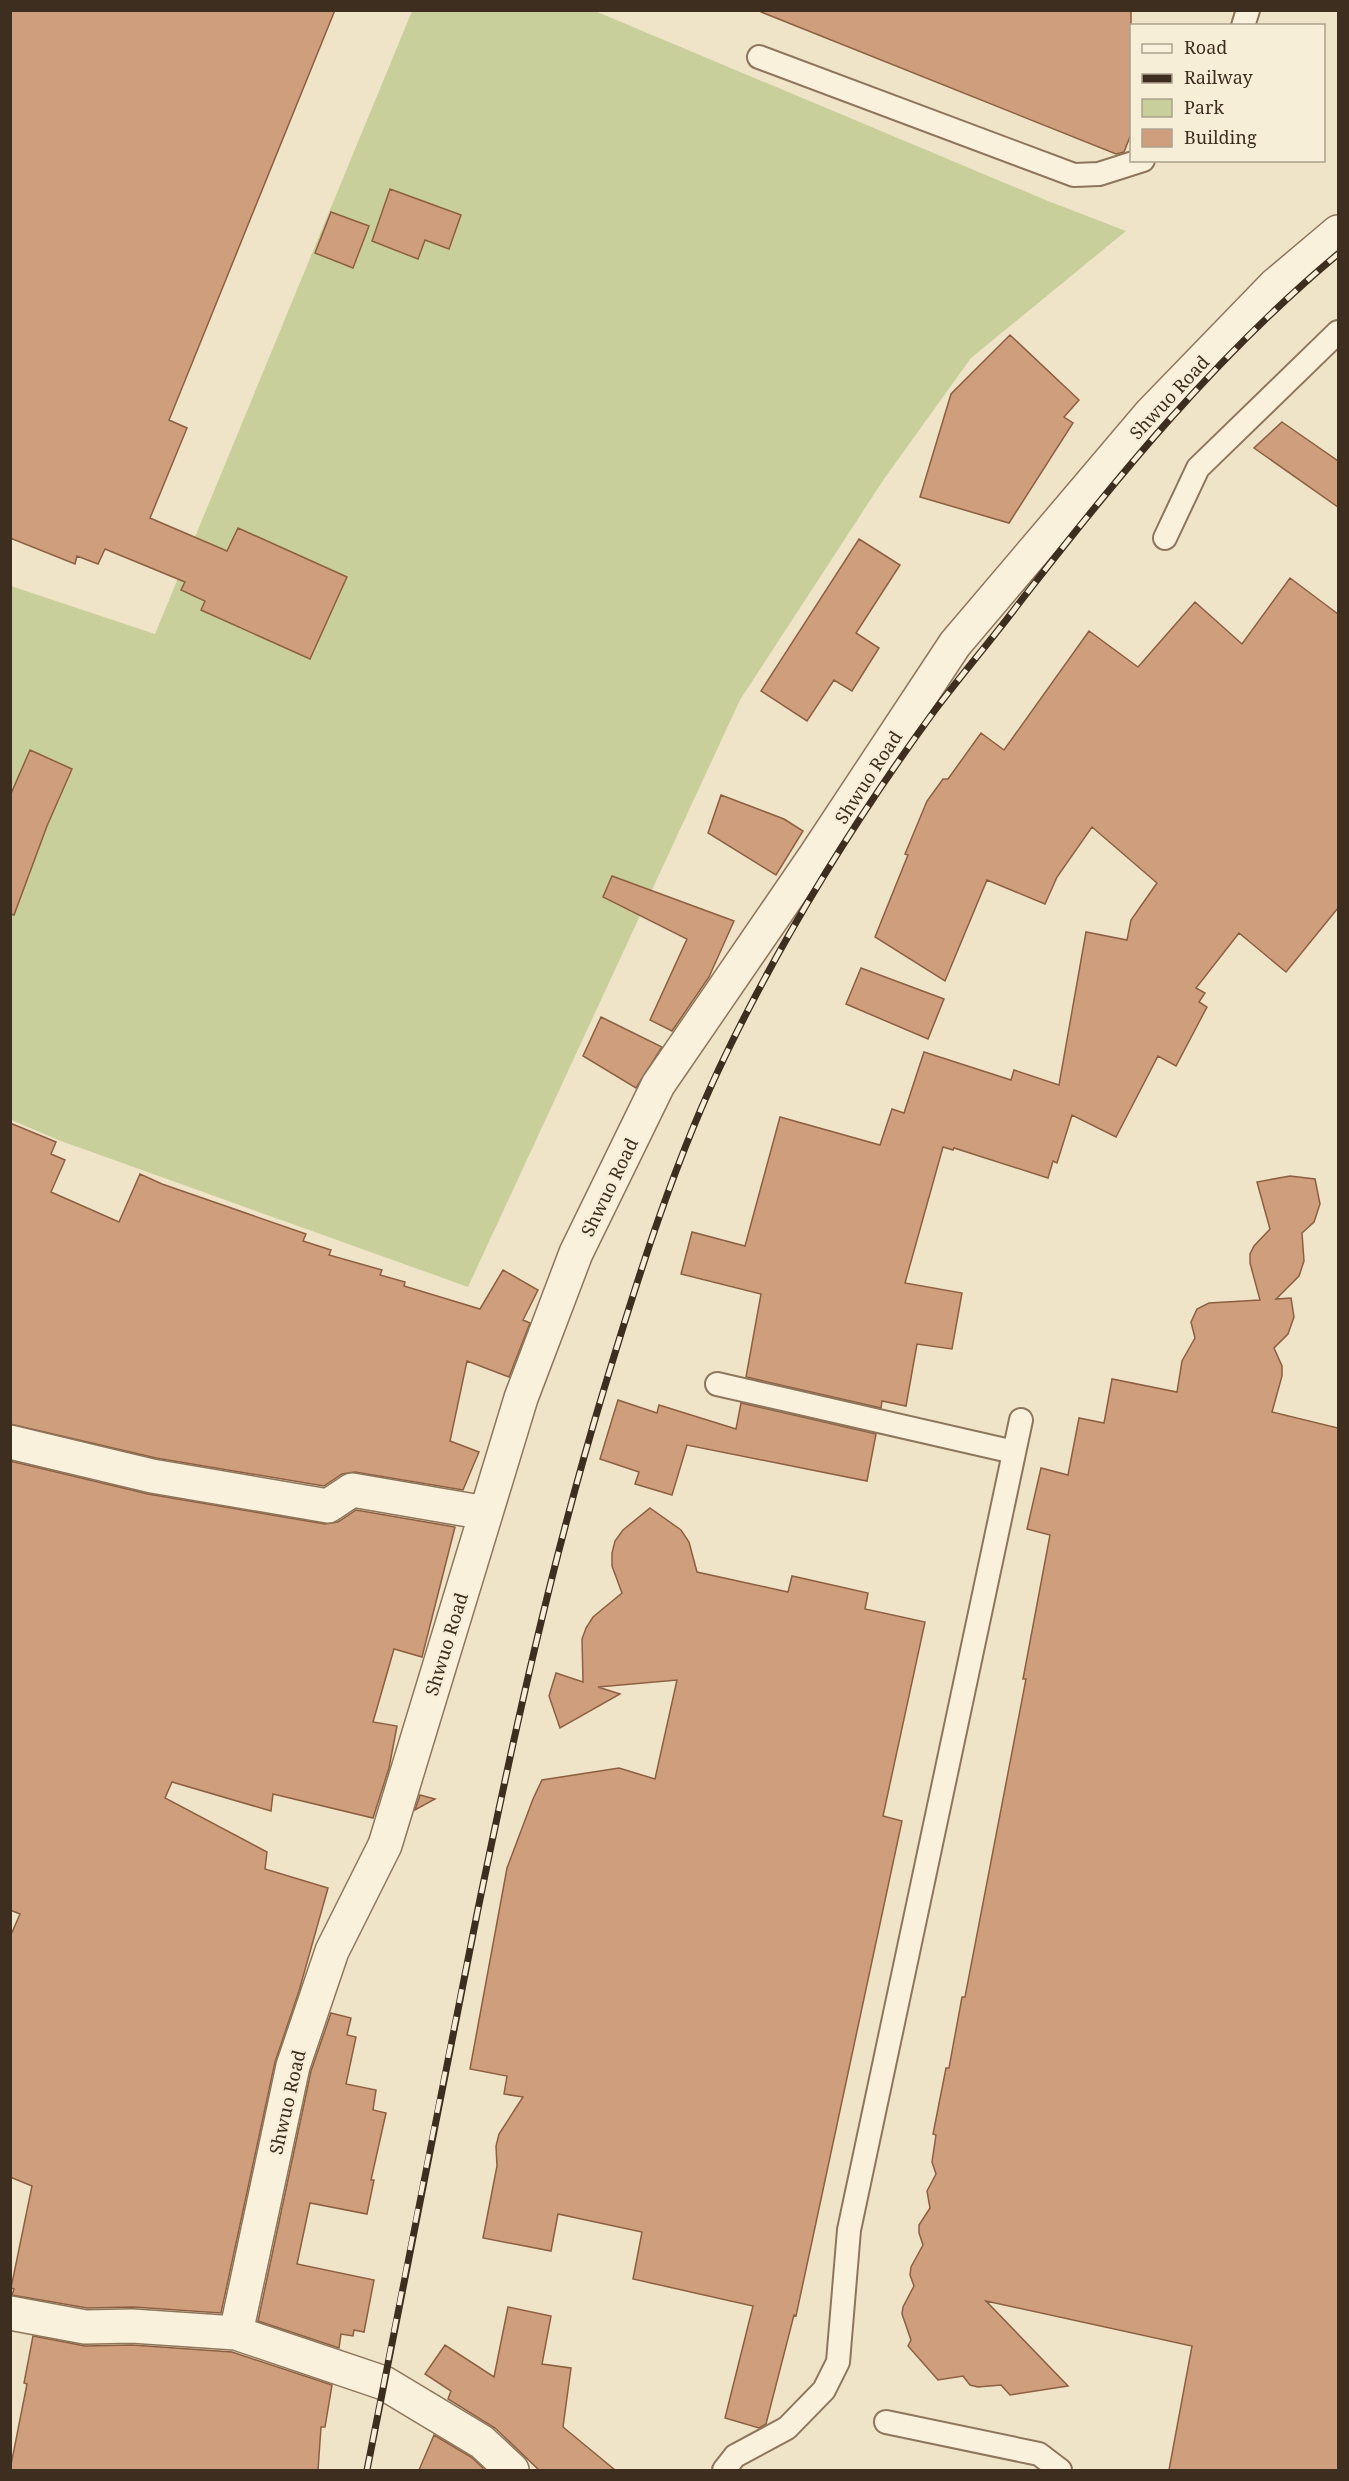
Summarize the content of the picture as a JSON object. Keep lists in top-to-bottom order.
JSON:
{
  "streets": {
    "street": ["Shwuo Road"]
  },
  "legend": [
    "Road",
    "Railway",
    "Park",
    "Building"
  ]
}
